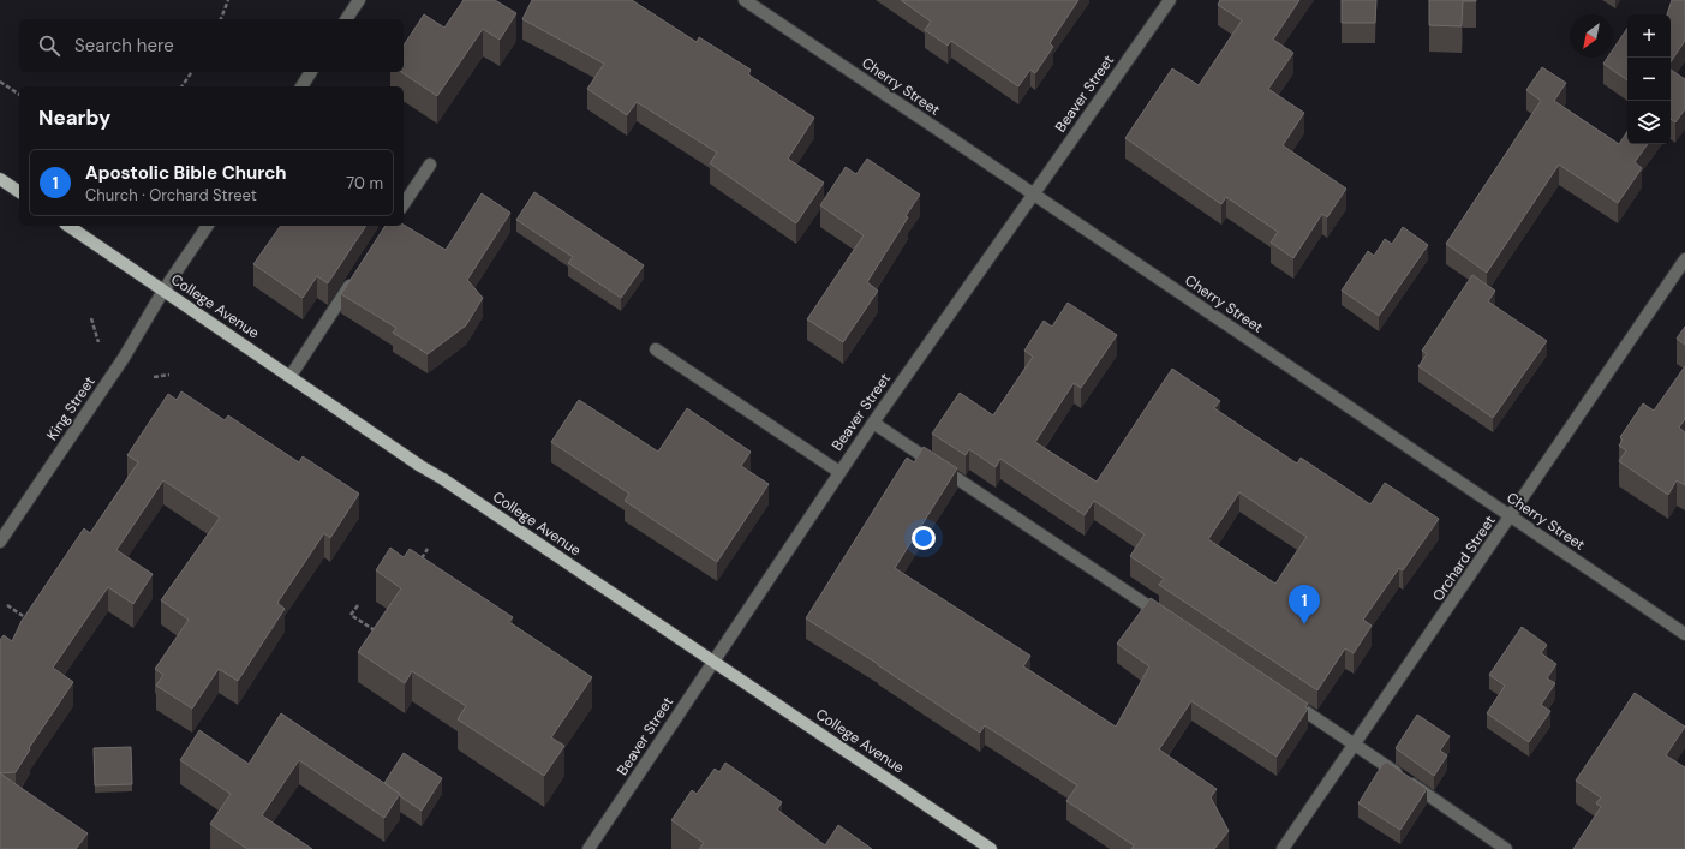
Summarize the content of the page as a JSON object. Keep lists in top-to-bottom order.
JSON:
{
  "streets": {
    "main road": ["College Avenue"],
    "street": [
      "Cherry Street",
      "Beaver Street",
      "King Street",
      "Orchard Street"
    ]
  },
  "crossings": [
    ["Cherry Street", "Beaver Street"],
    ["Cherry Street", "Orchard Street"],
    ["Beaver Street", "College Avenue"],
    ["College Avenue", "King Street"]
  ],
  "north": "bottom left",
  "page": {
    "map_buttons": ["+", "−"],
    "search": "Search here",
    "heading": "Nearby",
    "list": [
      {
        "mark": "1",
        "name": "Apostolic Bible Church",
        "note": "Church · Orchard Street",
        "value": "70 m"
      }
    ],
    "pins": "1"
  }
}
